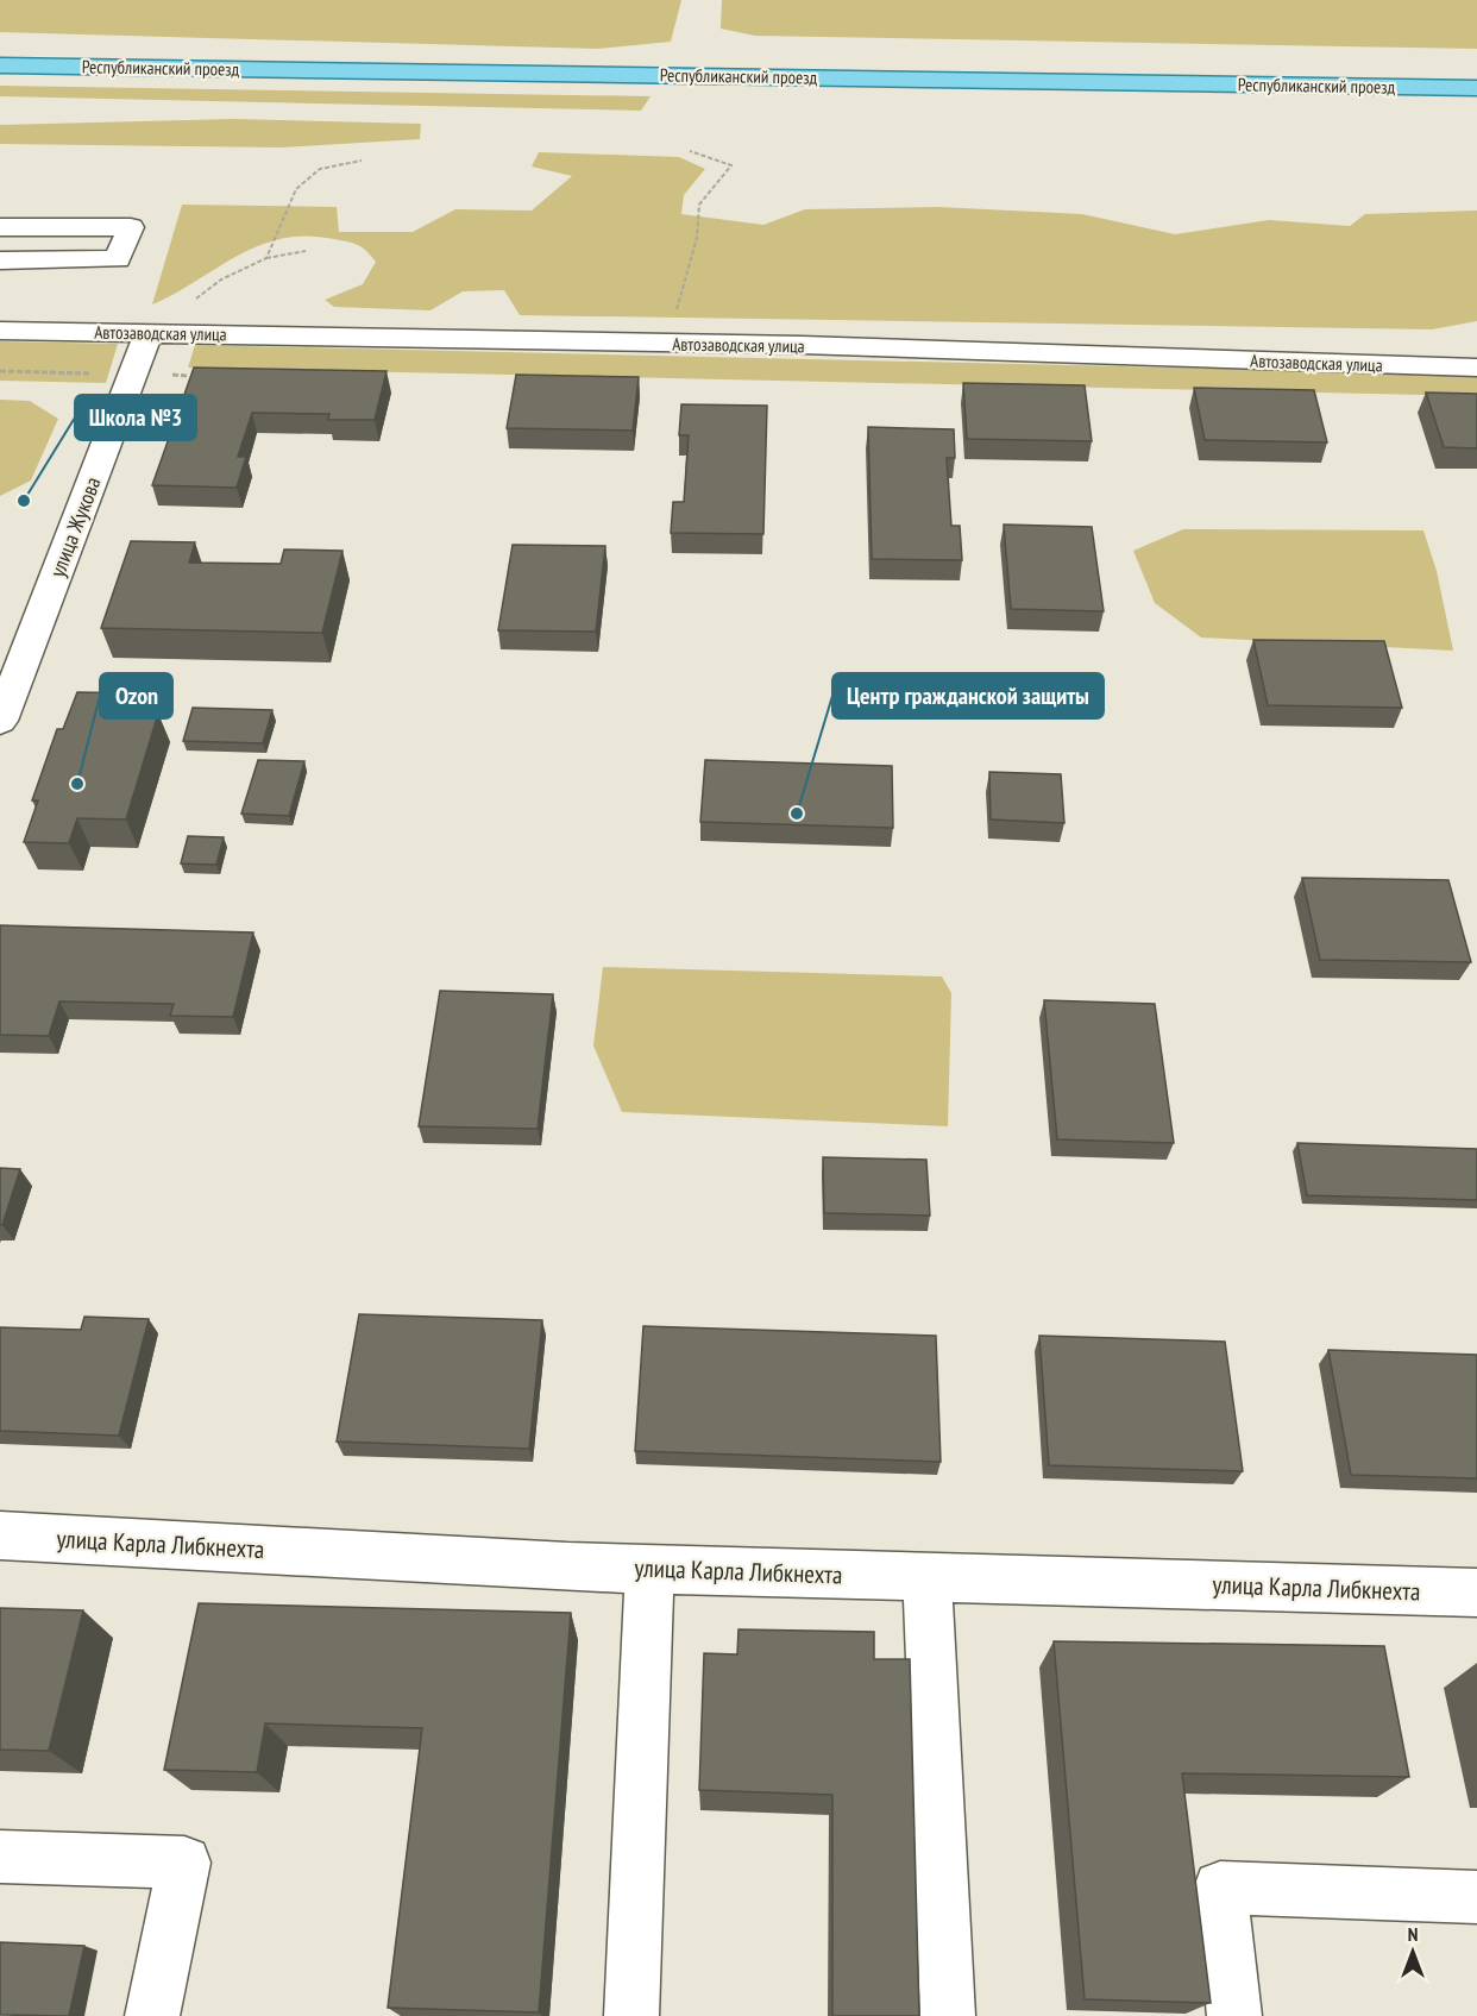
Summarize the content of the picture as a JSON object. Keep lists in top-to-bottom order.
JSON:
{
  "streets": {
    "main road": ["Республиканский проезд"],
    "street": ["Автозаводская улица", "улица Жукова", "улица Карла Либкнехта"]
  },
  "crossings": [
    ["Автозаводская улица", "улица Жукова"]
  ],
  "places": ["Школа №3", "Ozon", "Центр гражданской защиты"],
  "north": "top"
}
